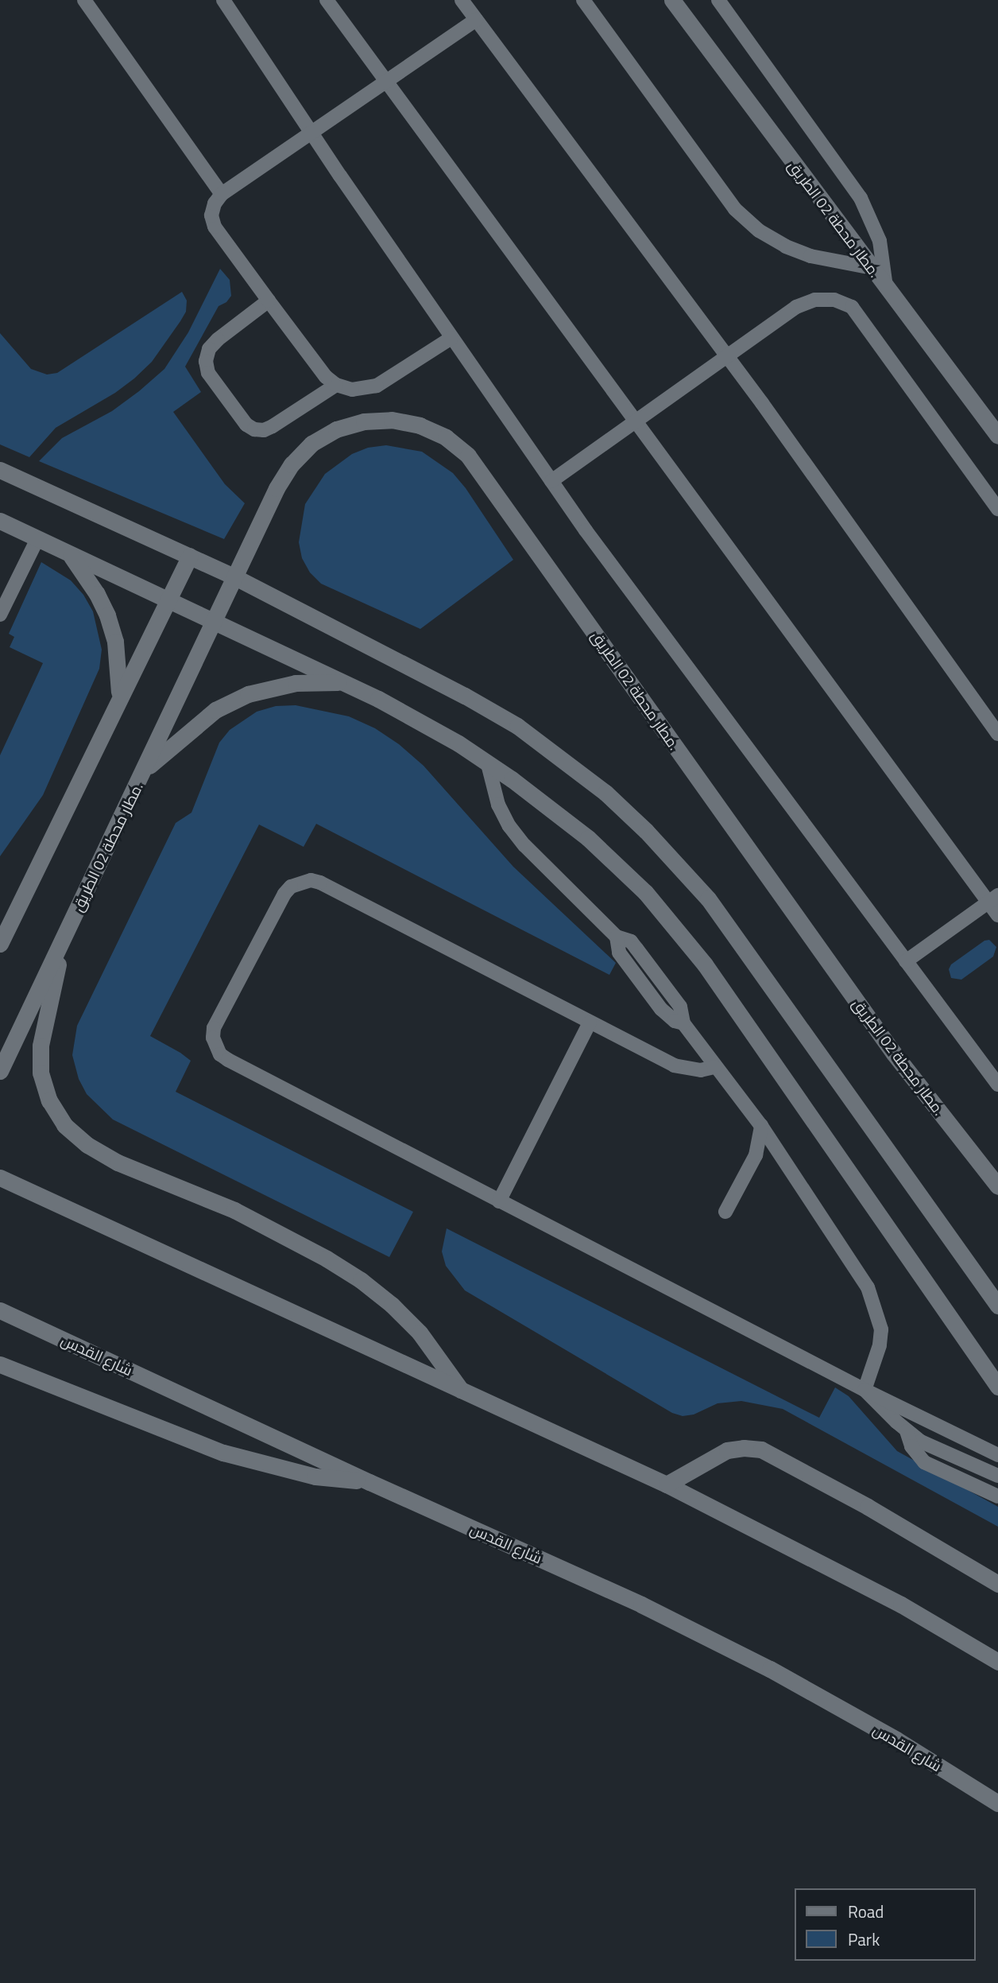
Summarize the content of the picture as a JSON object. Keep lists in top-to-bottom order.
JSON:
{
  "streets": {
    "street": ["مطار محطة 02 الطريق.", "شارع القدس"]
  },
  "legend": ["Road", "Park"]
}
